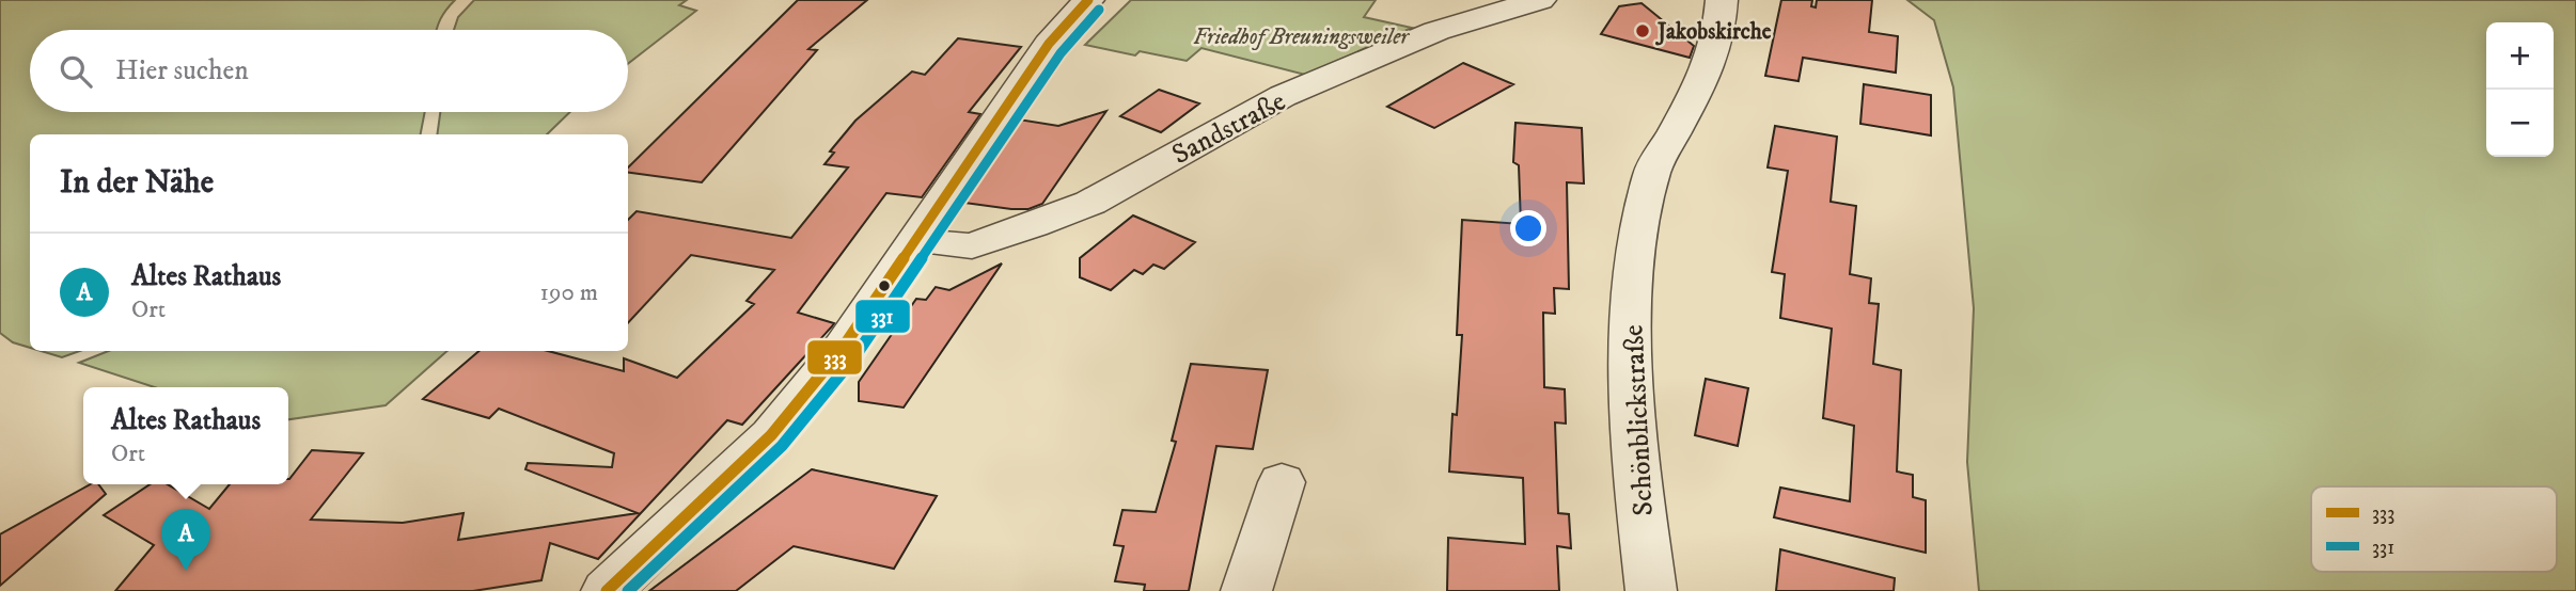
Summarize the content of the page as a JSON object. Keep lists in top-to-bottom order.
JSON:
{
  "streets": {
    "street": ["Sandstraße", "Schönblickstraße"]
  },
  "parks": ["Friedhof Breuningsweiler"],
  "places": ["Jakobskirche"],
  "lines": ["transit line 333", "transit line 331"],
  "legend": ["333", "331"],
  "page": {
    "map_buttons": ["+", "−"],
    "search": "Hier suchen",
    "heading": "In der Nähe",
    "list": [
      {
        "mark": "A",
        "name": "Altes Rathaus",
        "note": "Ort",
        "value": "190 m"
      }
    ],
    "popup": ["Altes Rathaus", "Ort"],
    "pins": "A"
  }
}
